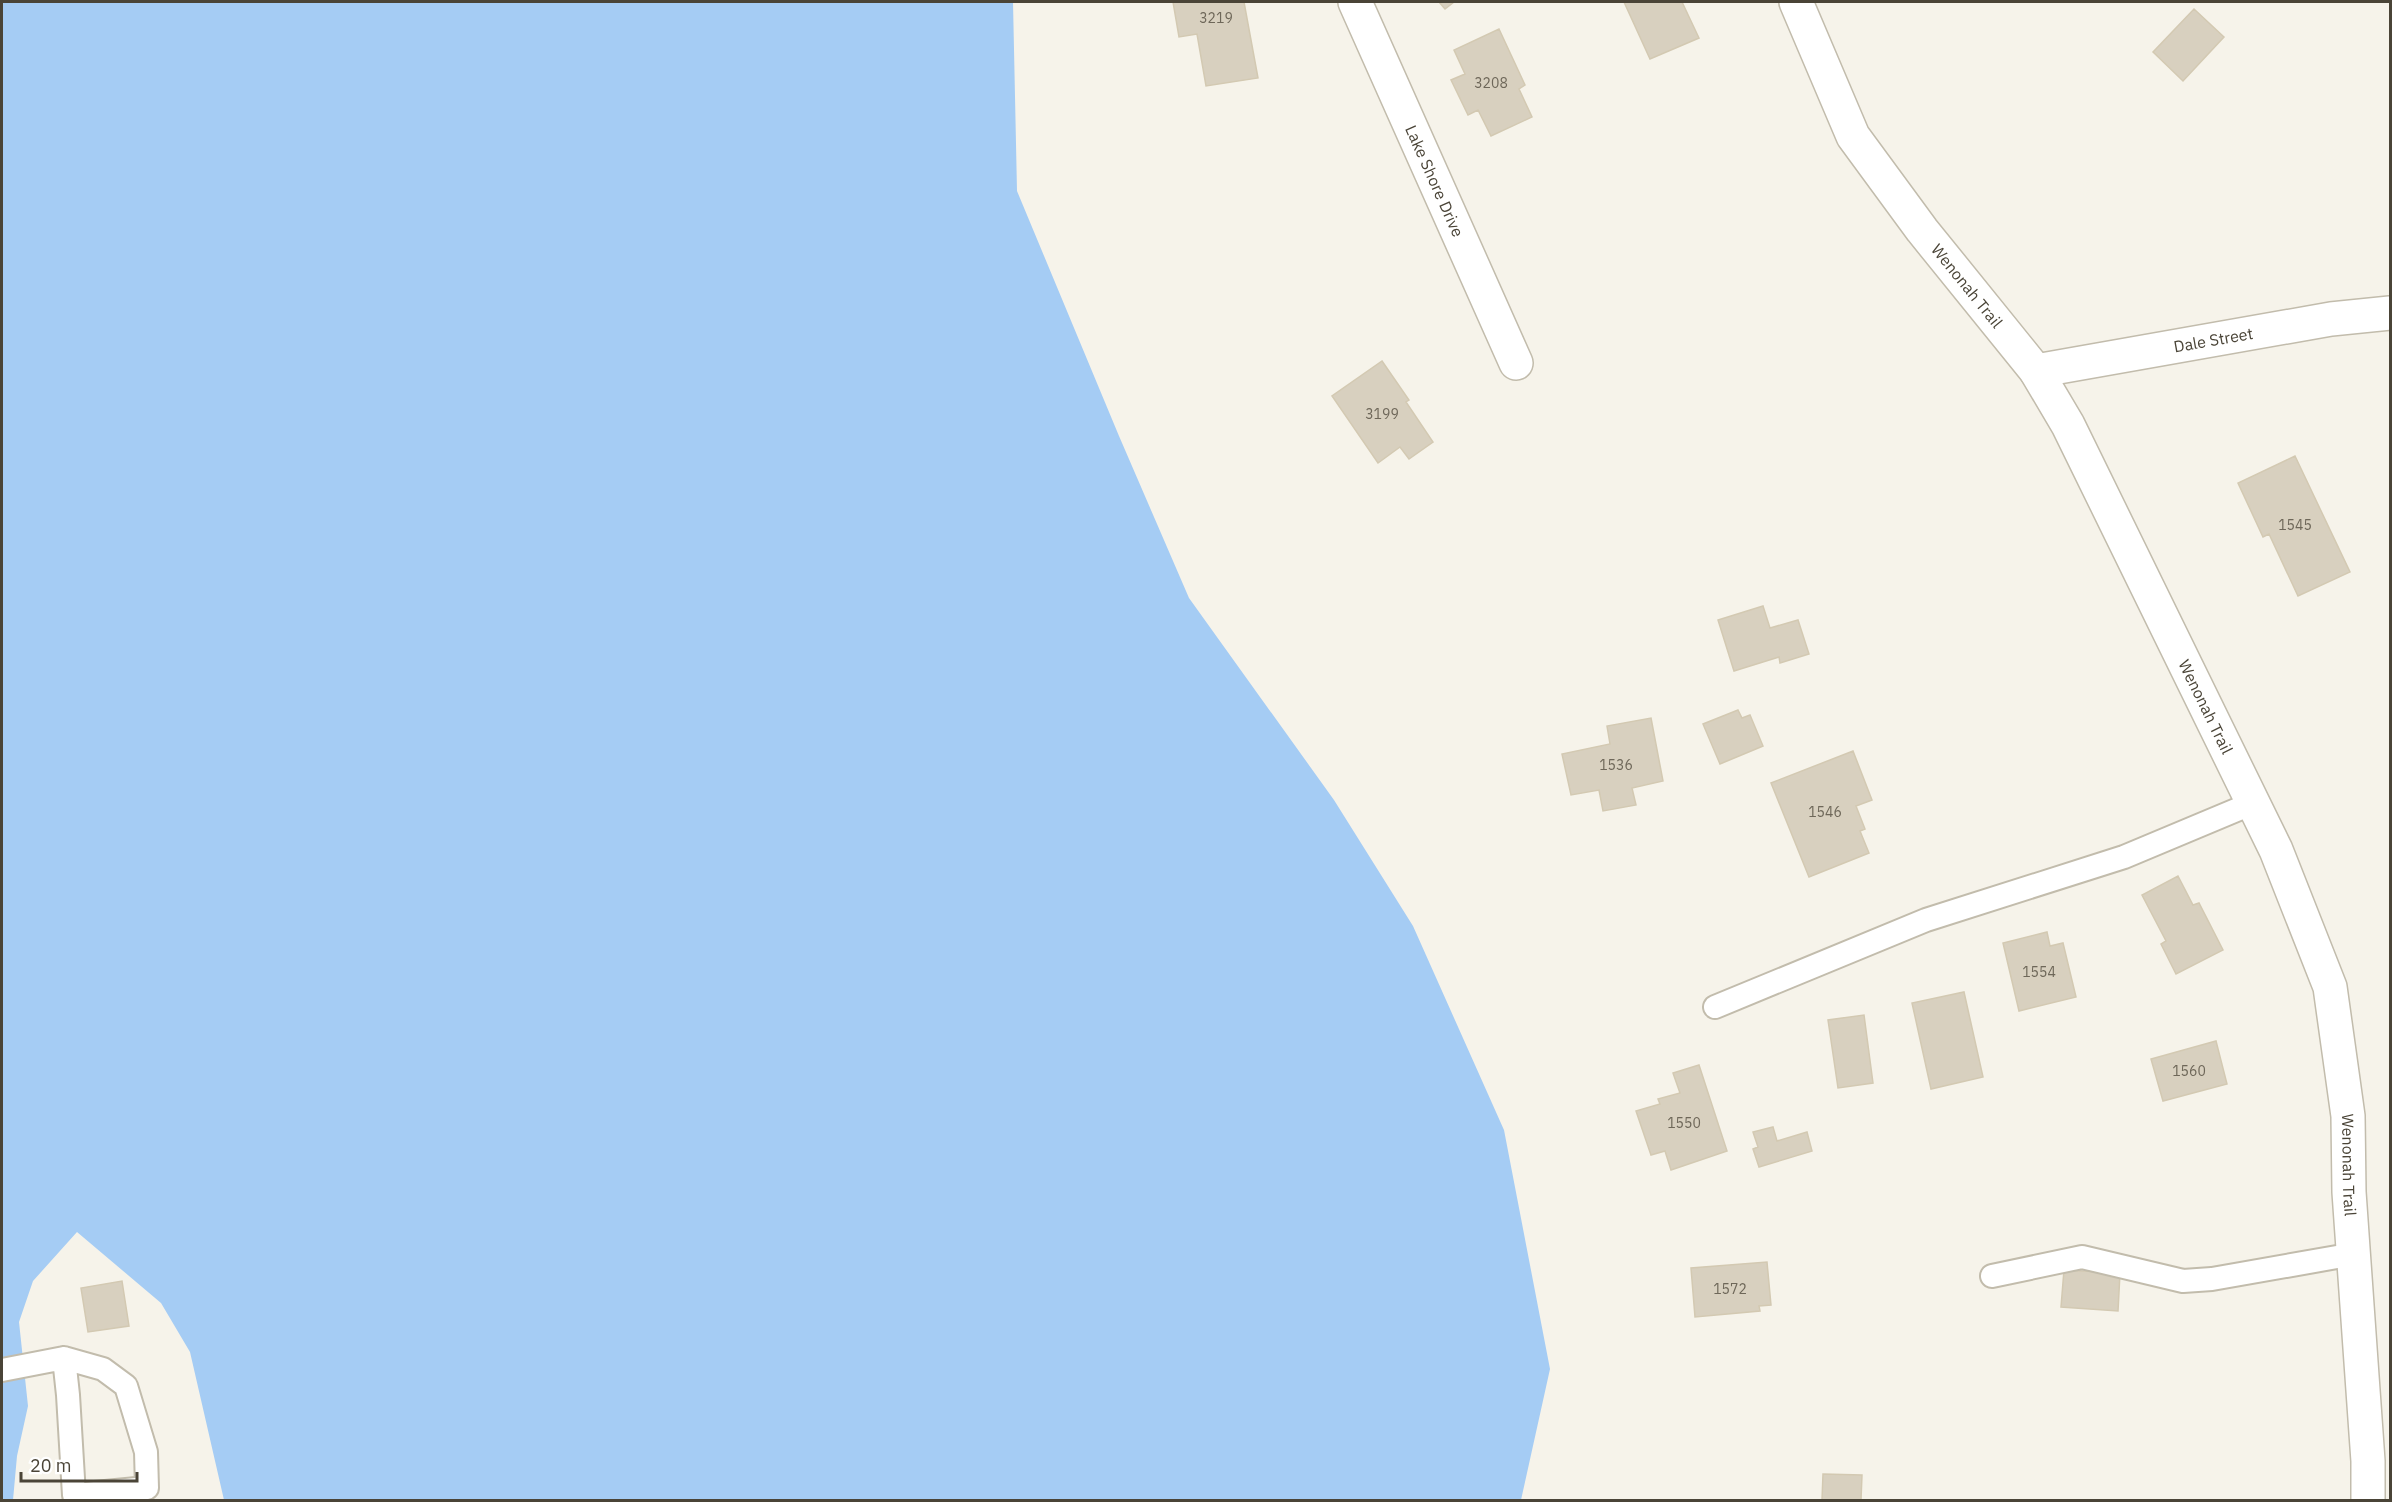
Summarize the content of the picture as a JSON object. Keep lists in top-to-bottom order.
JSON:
{
  "streets": {
    "street": ["Lake Shore Drive", "Wenonah Trail", "Dale Street"]
  },
  "crossings": [
    ["Wenonah Trail", "Dale Street"]
  ],
  "house_numbers": [
    "3219",
    "3208",
    "3199",
    "1545",
    "1536",
    "1546",
    "1554",
    "1560",
    "1550",
    "1572"
  ],
  "scale_bar": "20 m"
}
